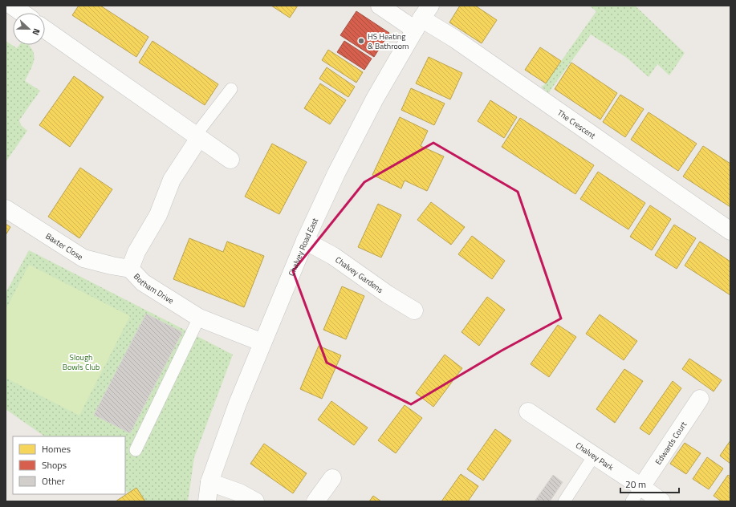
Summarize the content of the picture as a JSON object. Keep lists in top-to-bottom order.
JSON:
{
  "streets": {
    "street": [
      "The Crescent",
      "Baxter Close",
      "Chalvey Road East",
      "Chalvey Gardens",
      "Botham Drive",
      "Edwards Court",
      "Chalvey Park"
    ]
  },
  "crossings": [
    ["The Crescent", "Chalvey Road East"],
    ["Baxter Close", "Botham Drive"],
    ["Chalvey Road East", "Chalvey Gardens"],
    ["Chalvey Road East", "Botham Drive"],
    ["Edwards Court", "Chalvey Park"]
  ],
  "parks": ["Slough Bowls Club"],
  "places": ["HS Heating & Bathroom"],
  "legend": ["Homes", "Shops", "Other"],
  "scale_bar": "20 m",
  "north": "right"
}
